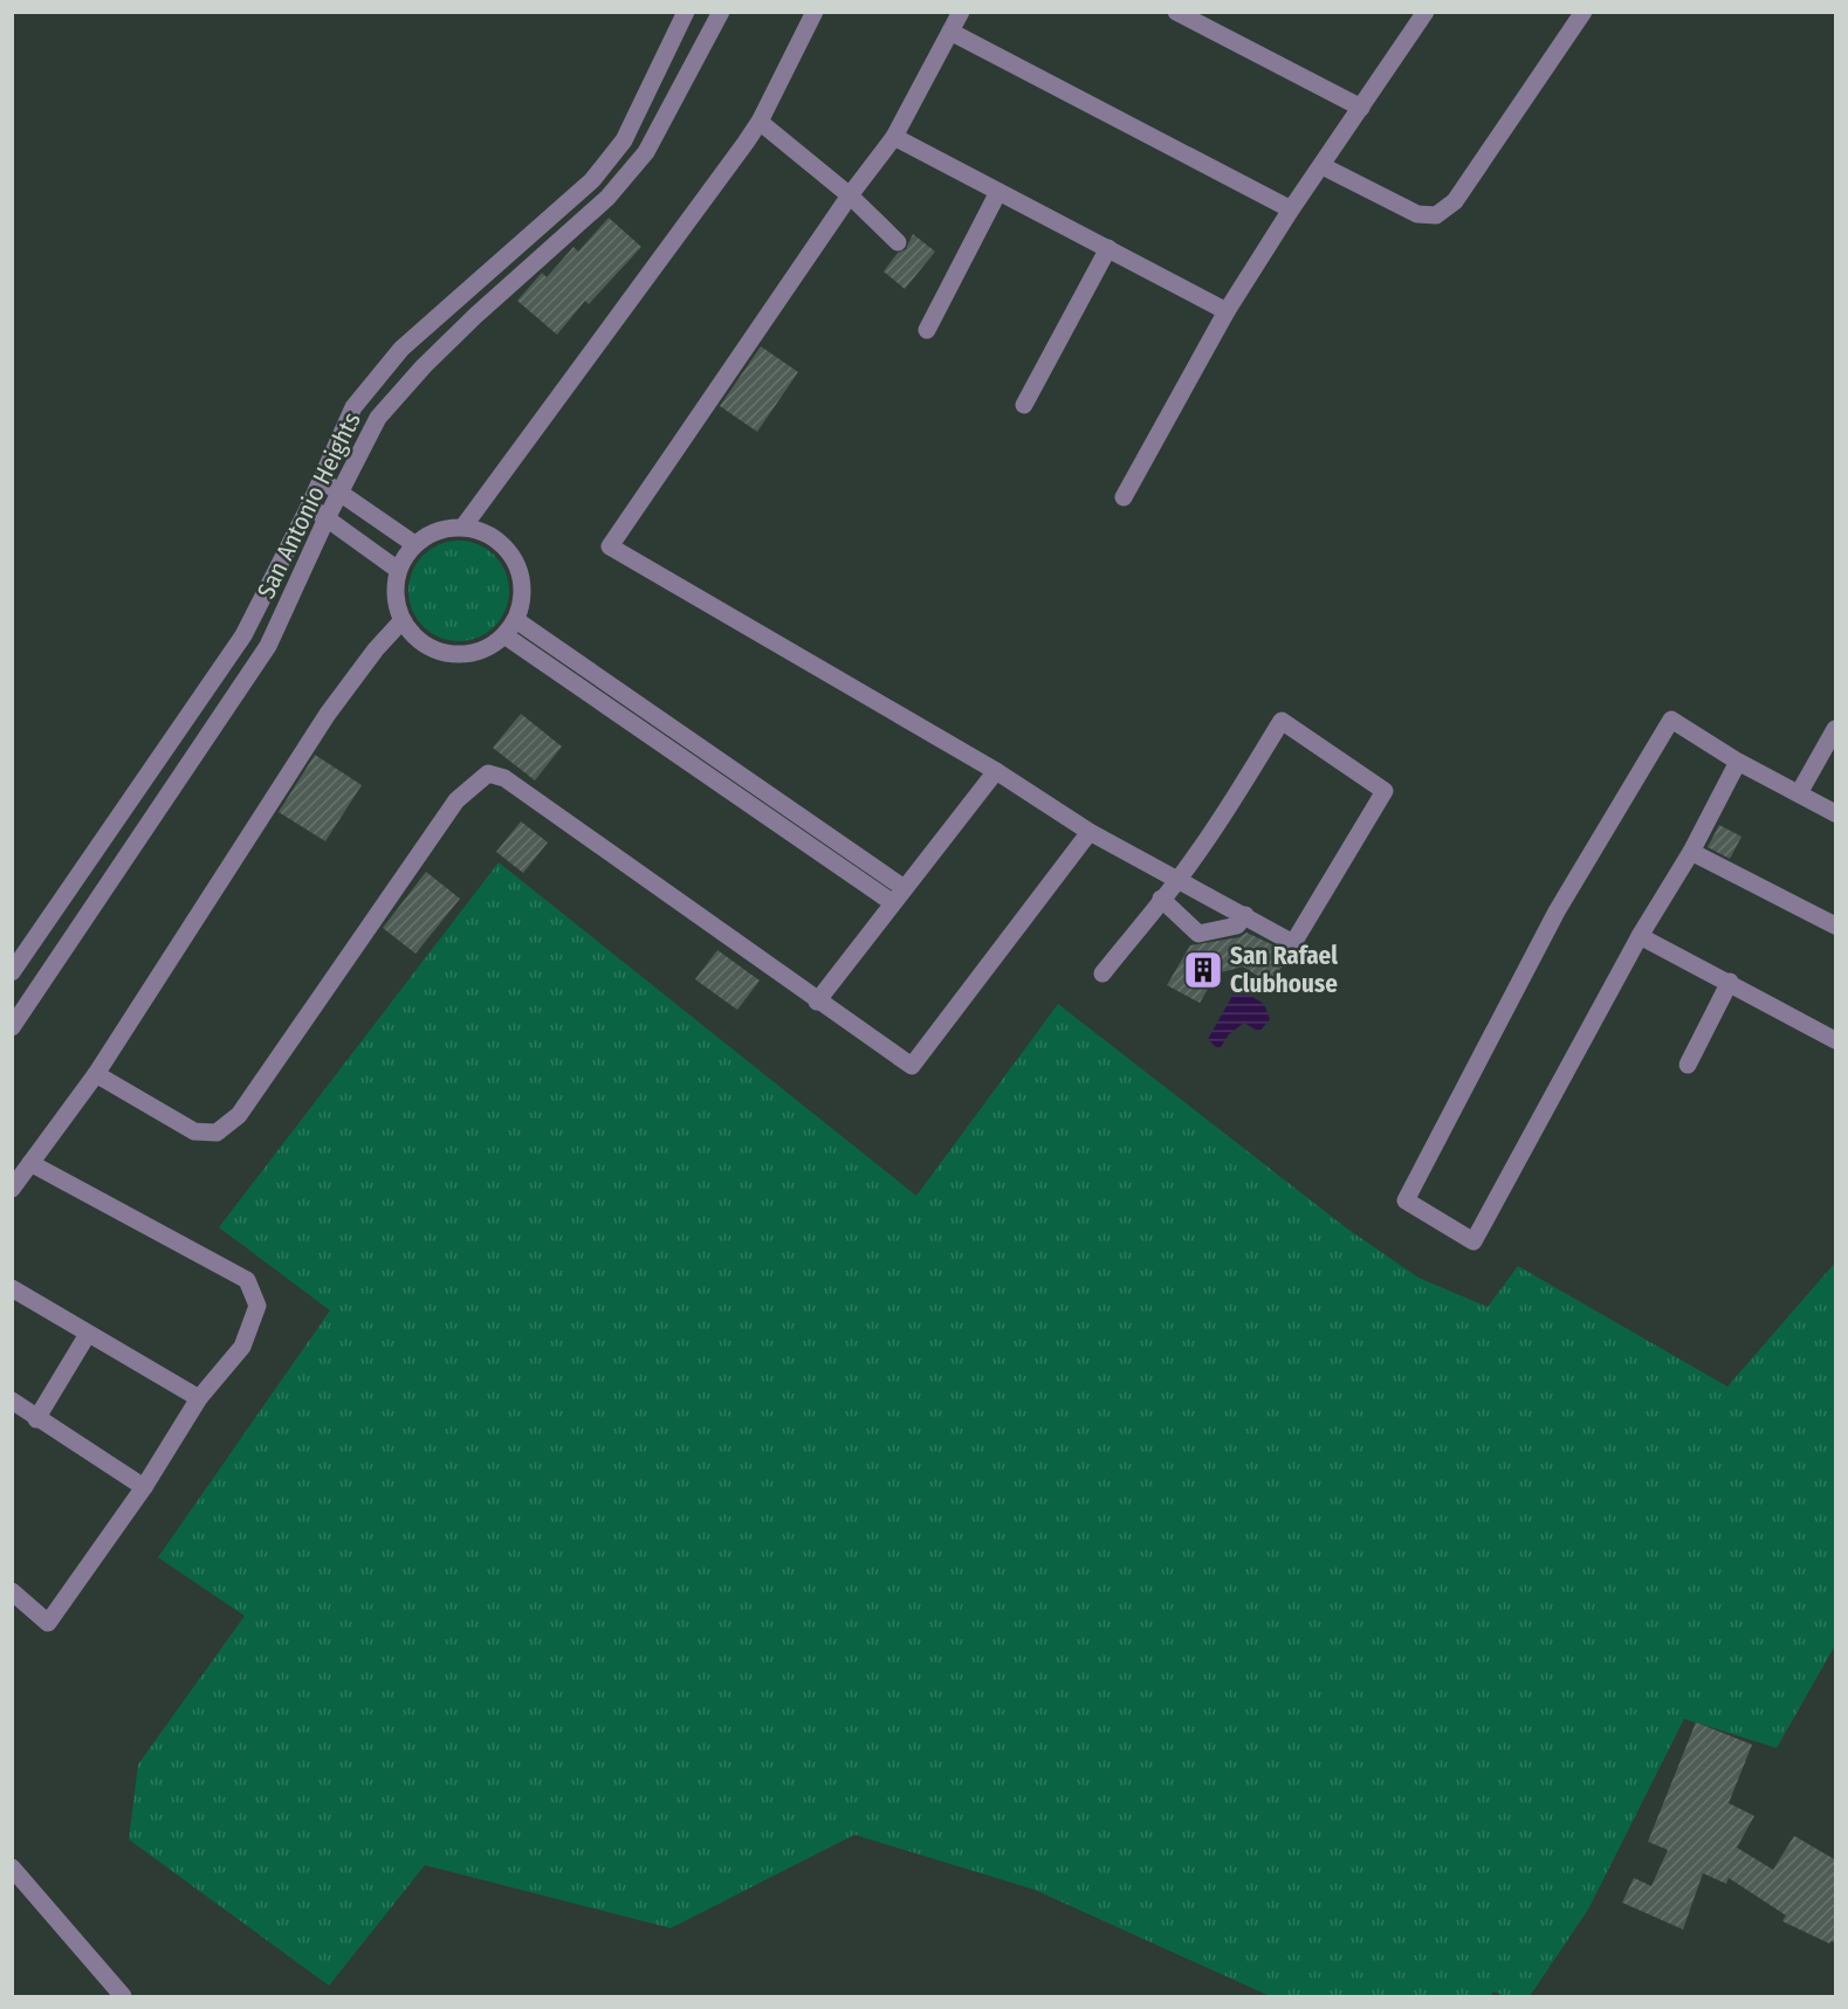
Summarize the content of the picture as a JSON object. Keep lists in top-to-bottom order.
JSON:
{
  "streets": {
    "street": ["San Antonio Heights"]
  },
  "places": {
    "building": ["San Rafael Clubhouse"]
  }
}
